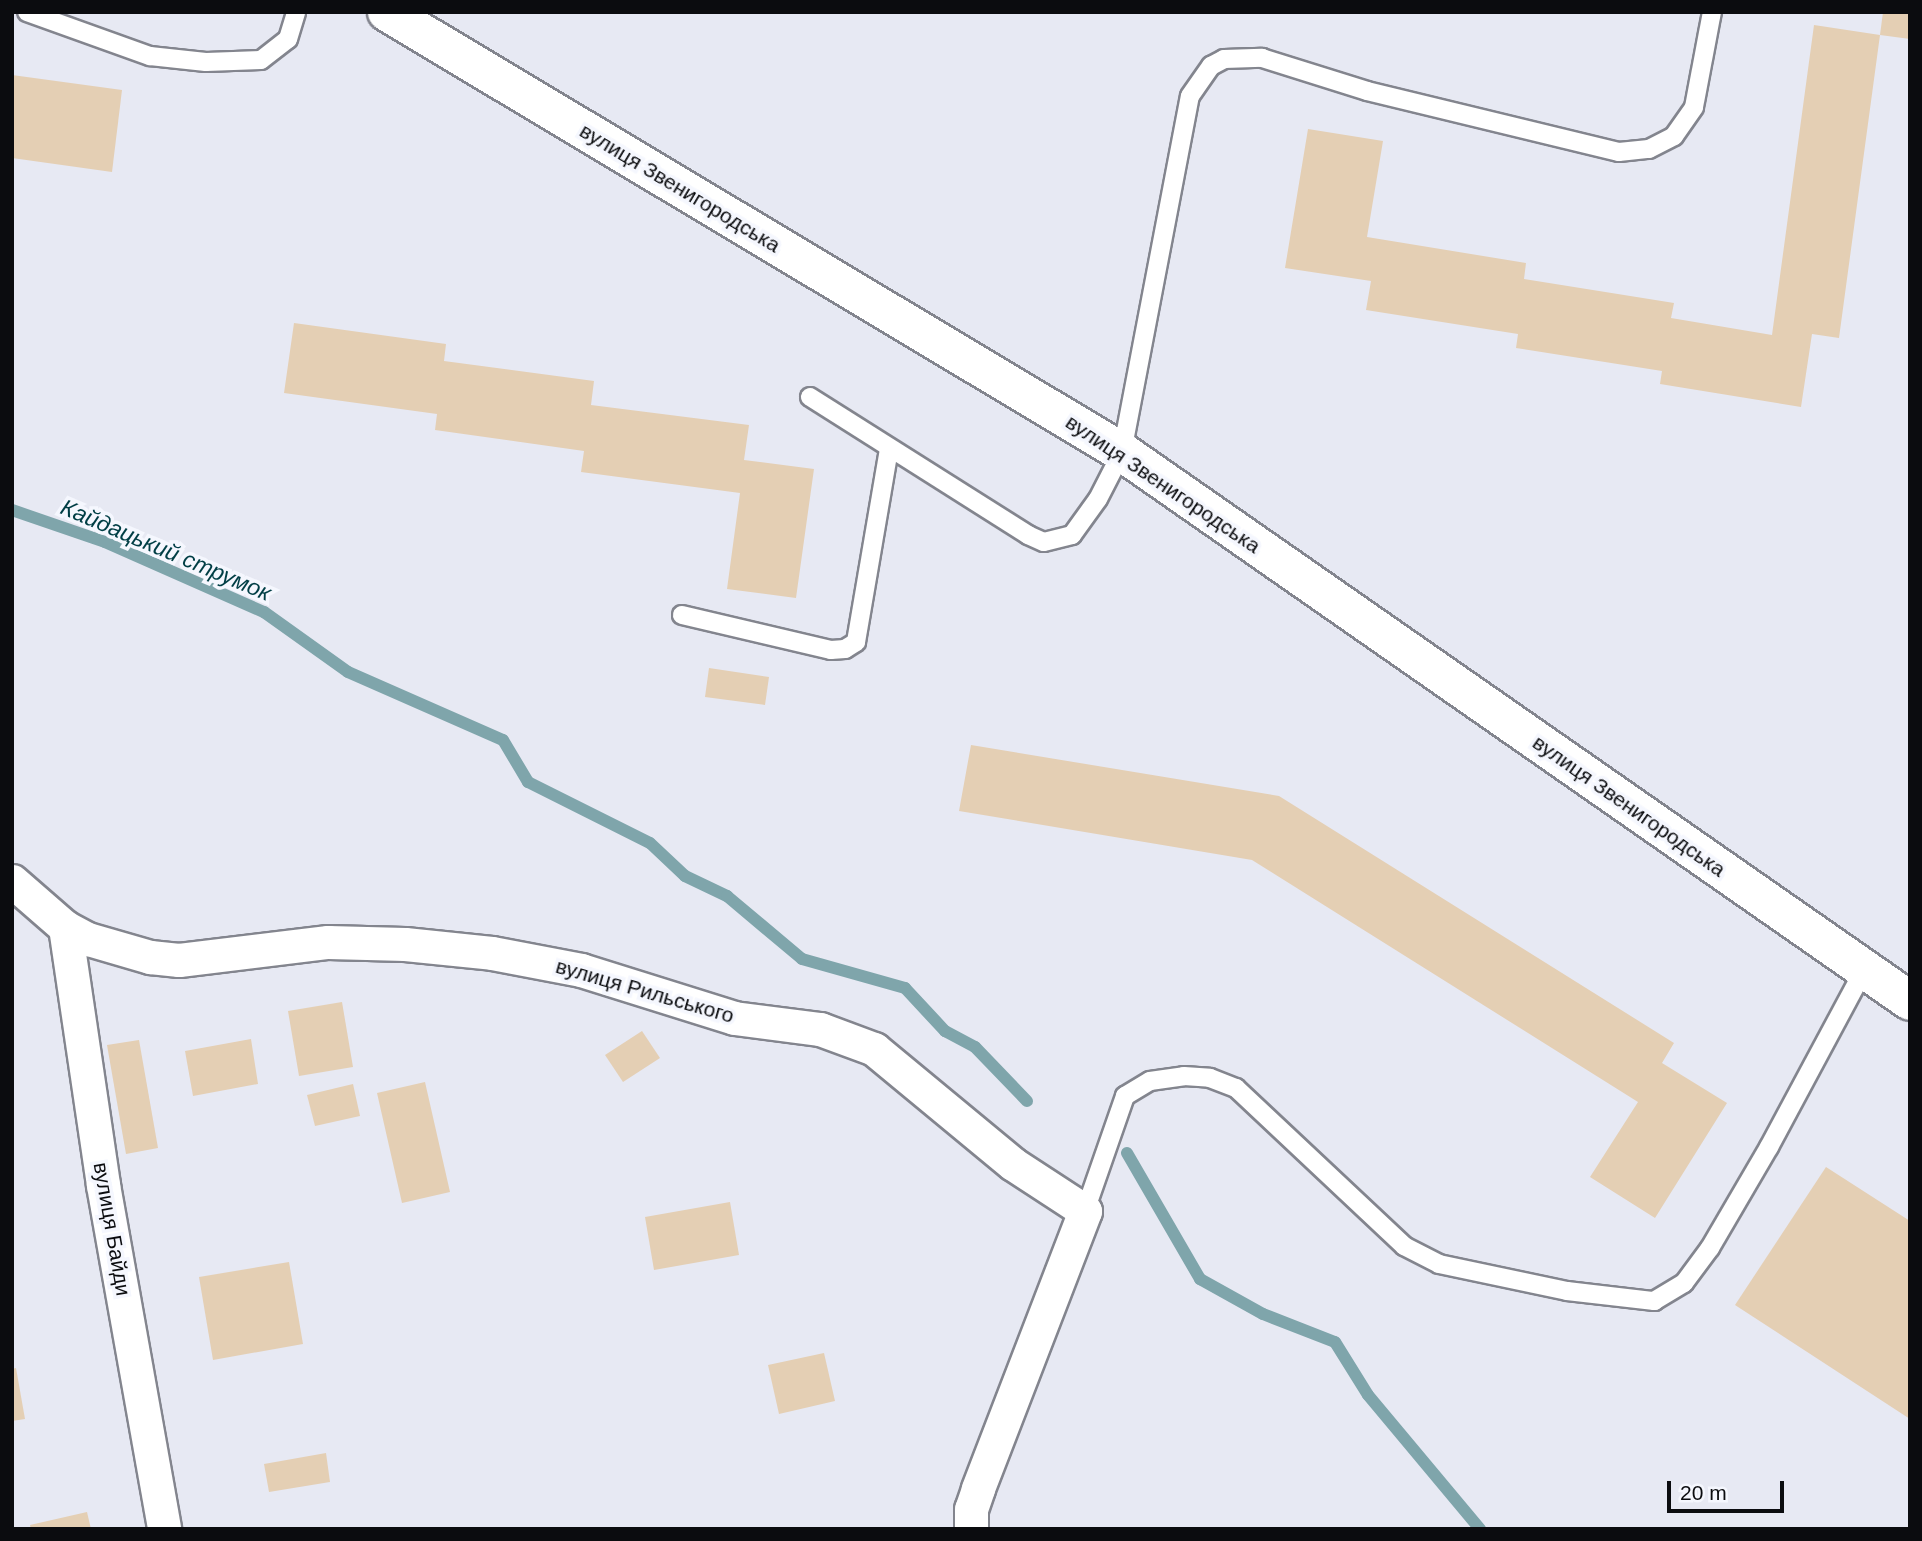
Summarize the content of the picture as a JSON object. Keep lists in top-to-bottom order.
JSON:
{
  "streets": {
    "street": ["вулиця Звенигородська", "вулиця Рильського", "вулиця Байди"]
  },
  "crossings": [
    ["вулиця Рильського", "вулиця Байди"]
  ],
  "water": ["Кайдацький струмок"],
  "scale_bar": "20 m"
}
